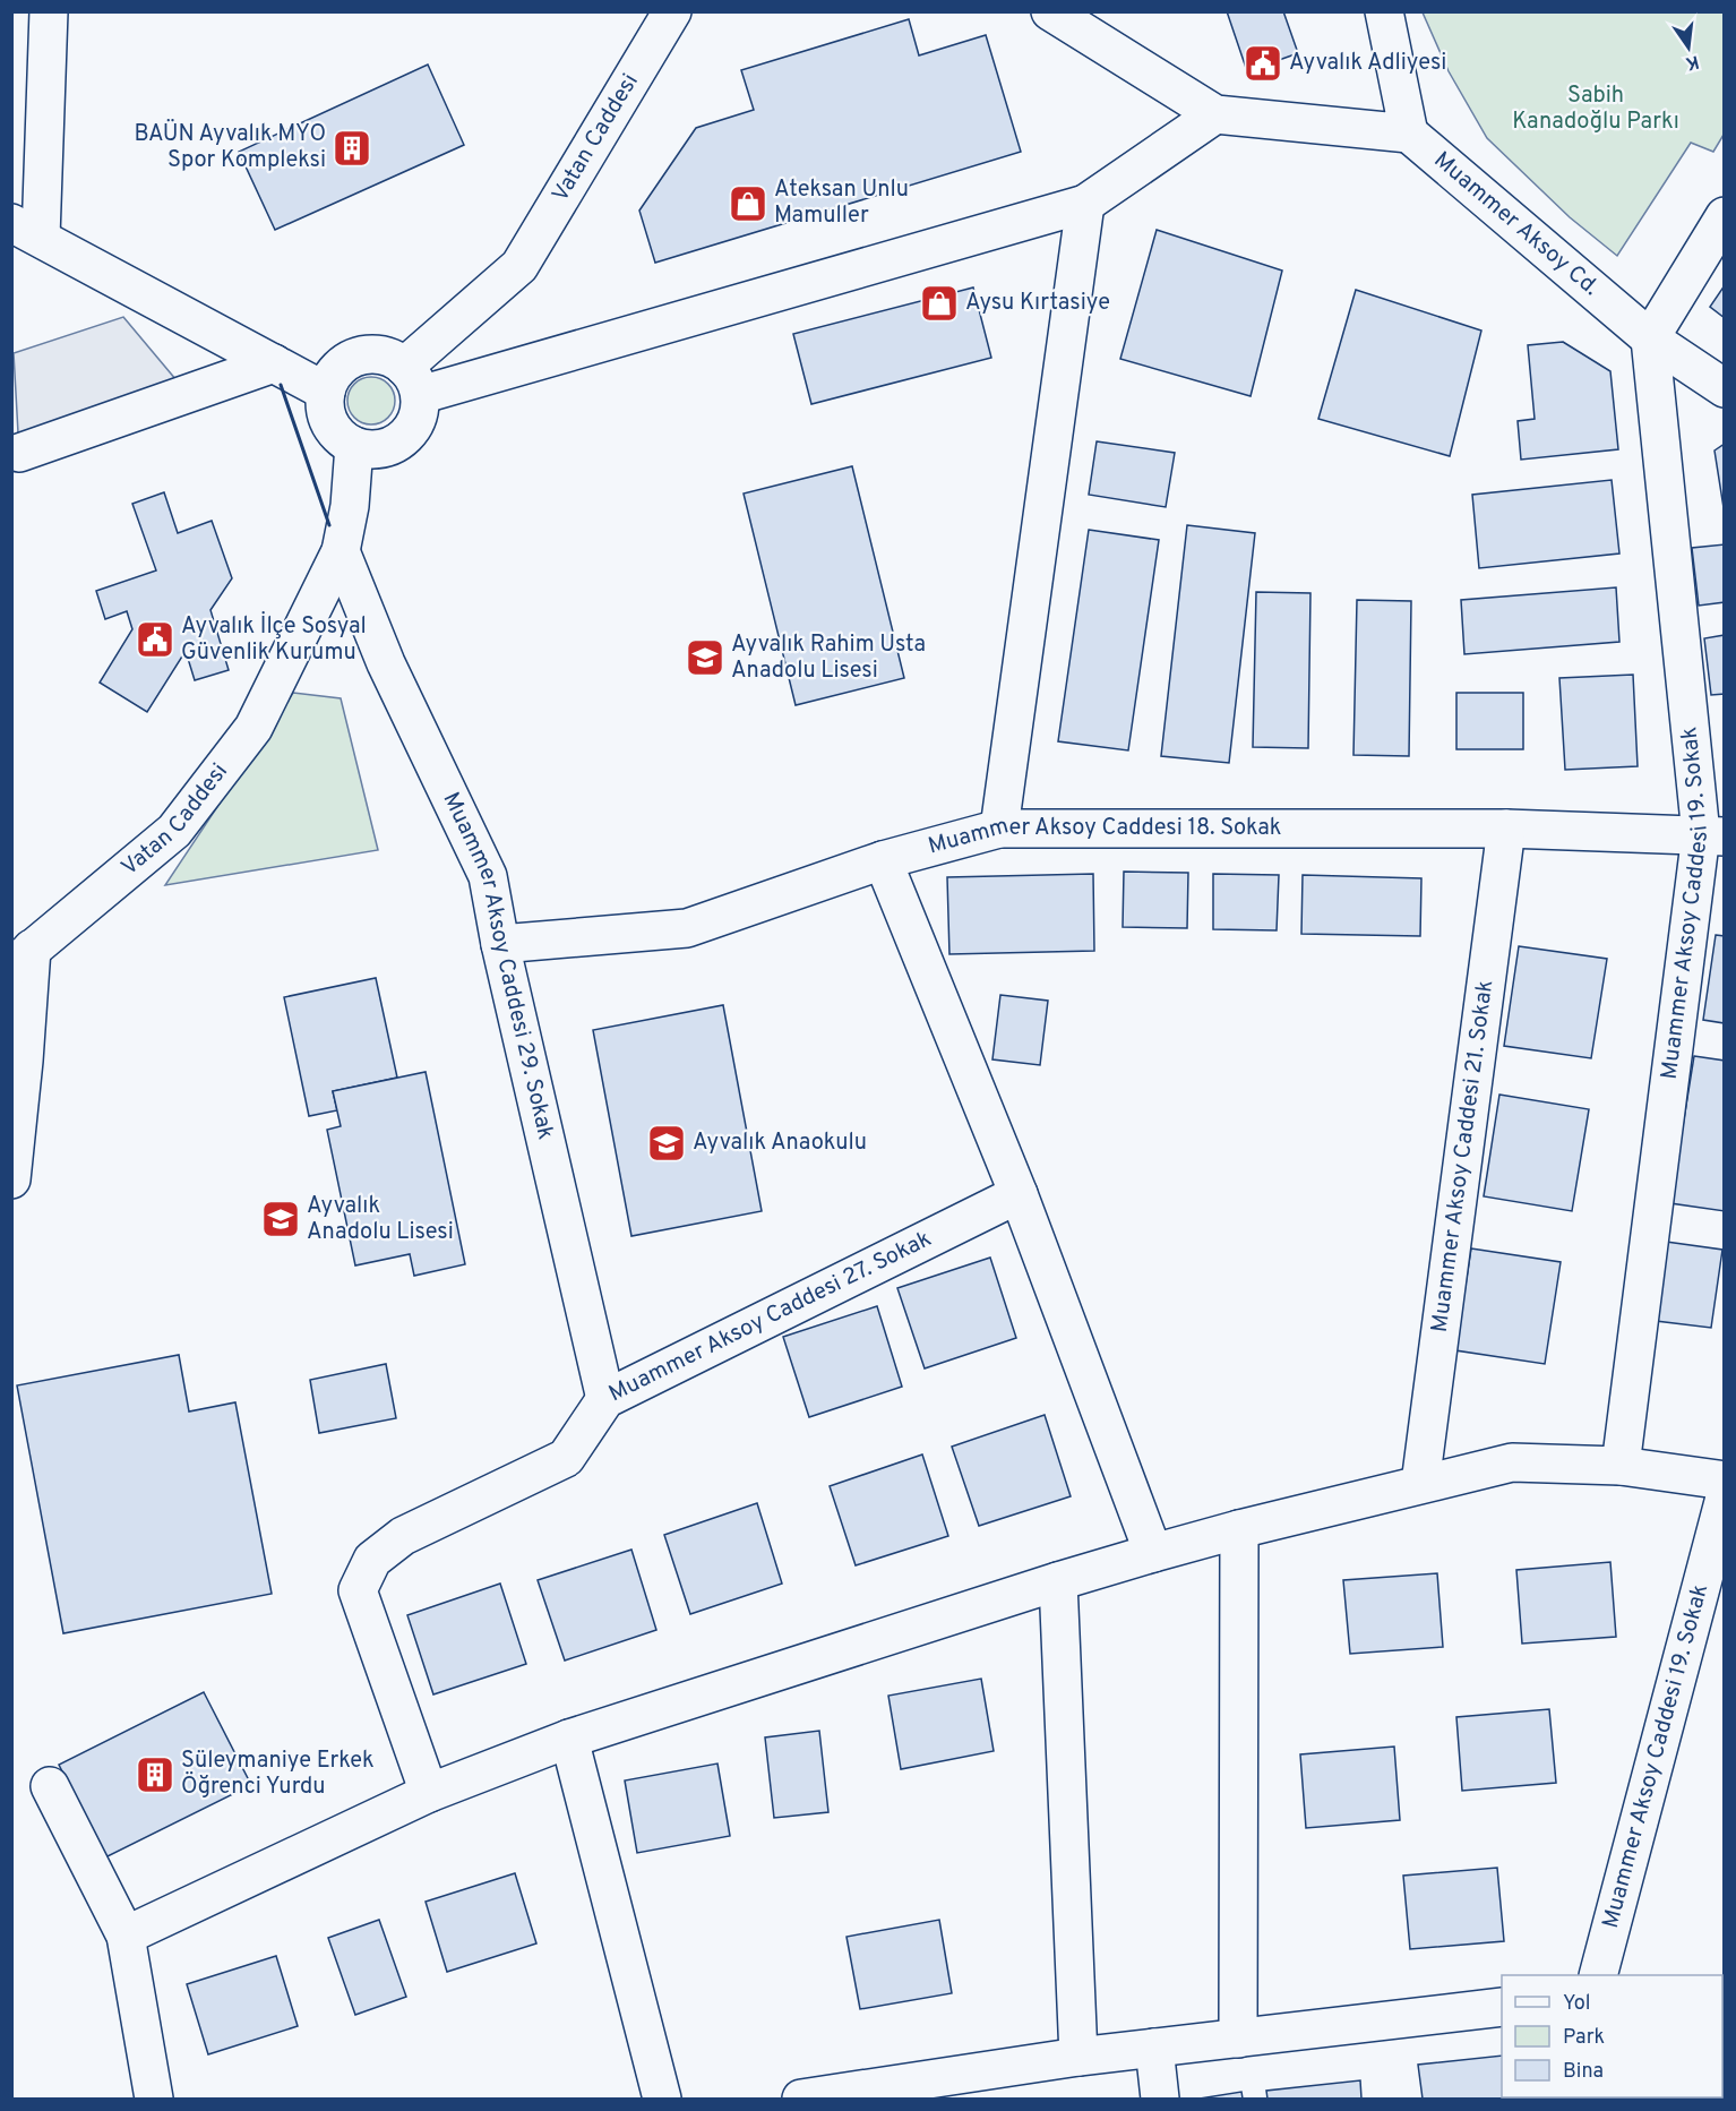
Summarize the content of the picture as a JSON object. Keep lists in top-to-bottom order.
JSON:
{
  "streets": {
    "street": [
      "Vatan Caddesi",
      "Muammer Aksoy Cd.",
      "Muammer Aksoy Caddesi 18. Sokak",
      "Muammer Aksoy Caddesi 19. Sokak",
      "Muammer Aksoy Caddesi 29. Sokak",
      "Muammer Aksoy Caddesi 21. Sokak",
      "Muammer Aksoy Caddesi 27. Sokak"
    ]
  },
  "crossings": [
    ["Vatan Caddesi", "Muammer Aksoy Caddesi 29. Sokak"],
    ["Muammer Aksoy Cd.", "Muammer Aksoy Caddesi 19. Sokak"],
    ["Muammer Aksoy Caddesi 18. Sokak", "Muammer Aksoy Caddesi 19. Sokak"],
    ["Muammer Aksoy Caddesi 18. Sokak", "Muammer Aksoy Caddesi 29. Sokak"],
    ["Muammer Aksoy Caddesi 18. Sokak", "Muammer Aksoy Caddesi 21. Sokak"],
    ["Muammer Aksoy Caddesi 29. Sokak", "Muammer Aksoy Caddesi 27. Sokak"]
  ],
  "parks": ["Sabih Kanadoğlu Parkı"],
  "places": {
    "public building": ["Ayvalık Adliyesi", "Ayvalık İlçe Sosyal Güvenlik Kurumu"],
    "building": ["BAÜN Ayvalık MYO Spor Kompleksi", "Süleymaniye Erkek Öğrenci Yurdu"],
    "shop": ["Ateksan Unlu Mamuller", "Aysu Kırtasiye"],
    "school or university": ["Ayvalık Rahim Usta Anadolu Lisesi", "Ayvalık Anaokulu", "Ayvalık Anadolu Lisesi"]
  },
  "legend": ["Yol", "Park", "Bina"],
  "north": "bottom"
}
